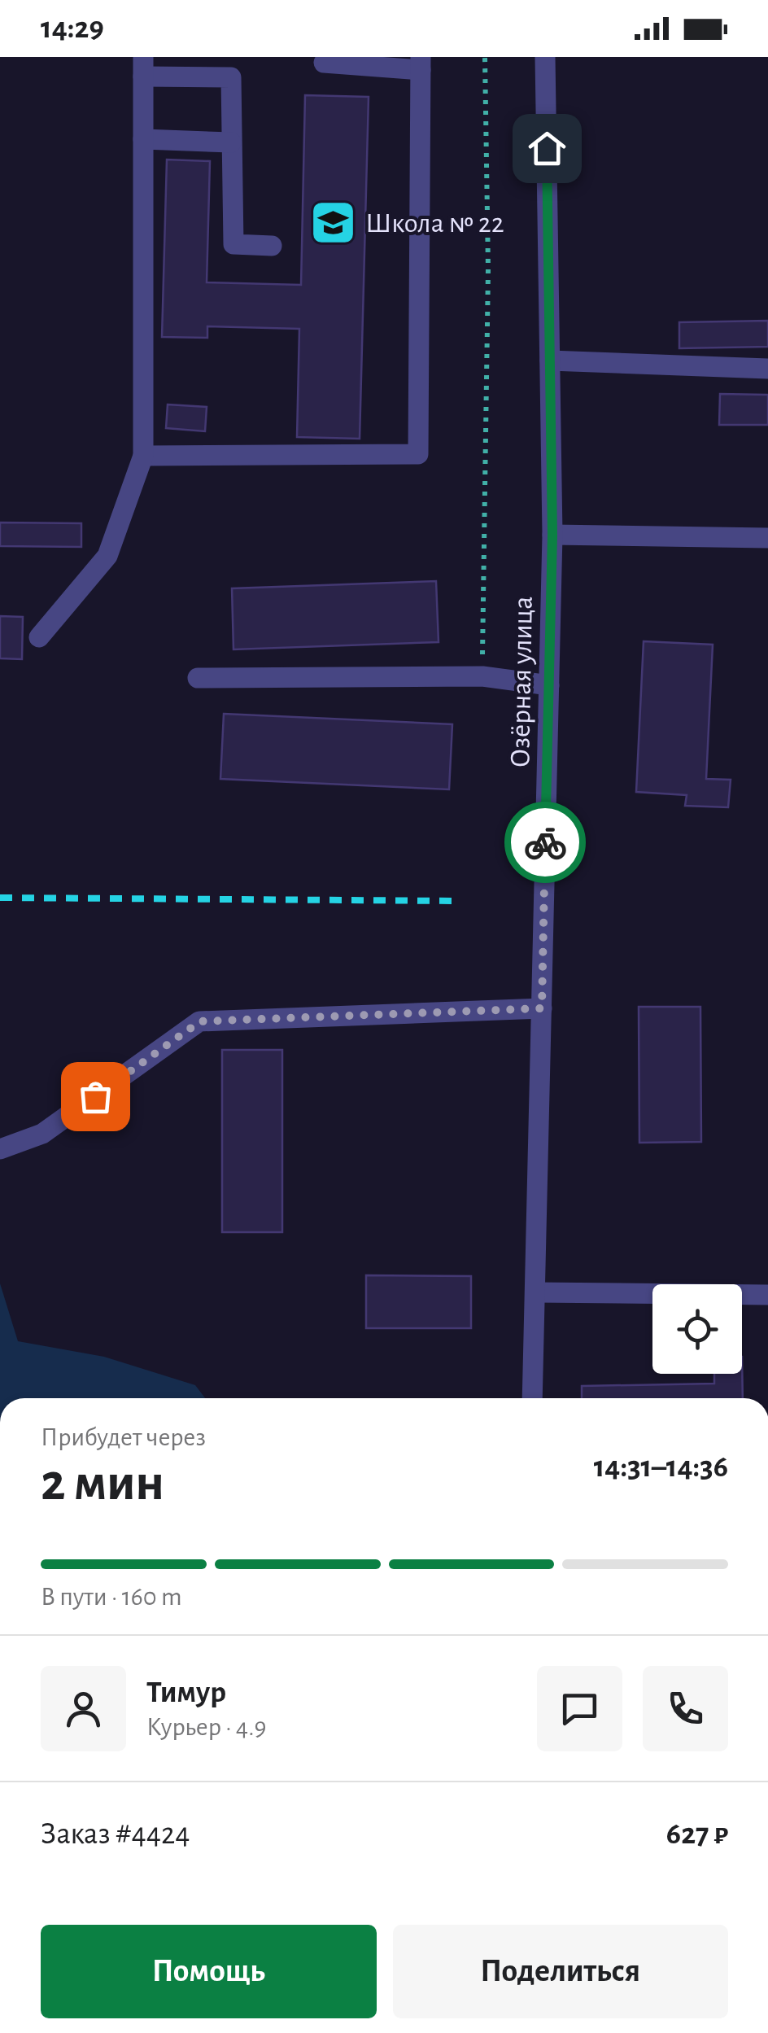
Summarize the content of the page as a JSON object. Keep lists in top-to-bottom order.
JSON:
{
  "streets": {
    "street": ["Озёрная улица"]
  },
  "places": {
    "school or university": ["Школа № 22"]
  },
  "page": {
    "status": "14:29",
    "heading": ["2 мин", "Прибудет через", "14:31–14:36"],
    "panel": [
      "Тимур",
      "Курьер · 4.9",
      "Заказ #4424",
      "627 ₽"
    ],
    "bar": "В пути · 160 m",
    "buttons": ["Помощь", "Поделиться"]
  }
}
